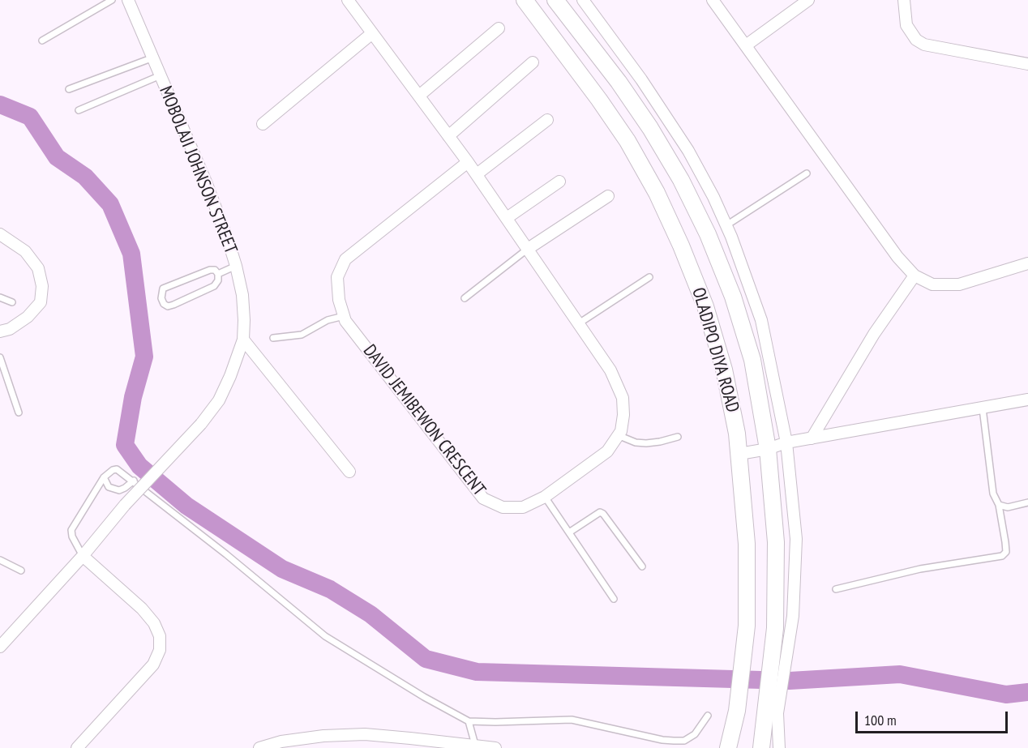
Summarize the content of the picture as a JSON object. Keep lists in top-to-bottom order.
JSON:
{
  "streets": {
    "main road": ["OLADIPO DIYA ROAD"],
    "street": ["MOBOLAJI JOHNSON STREET", "DAVID JEMIBEWON CRESCENT"]
  },
  "scale_bar": "100 m"
}
